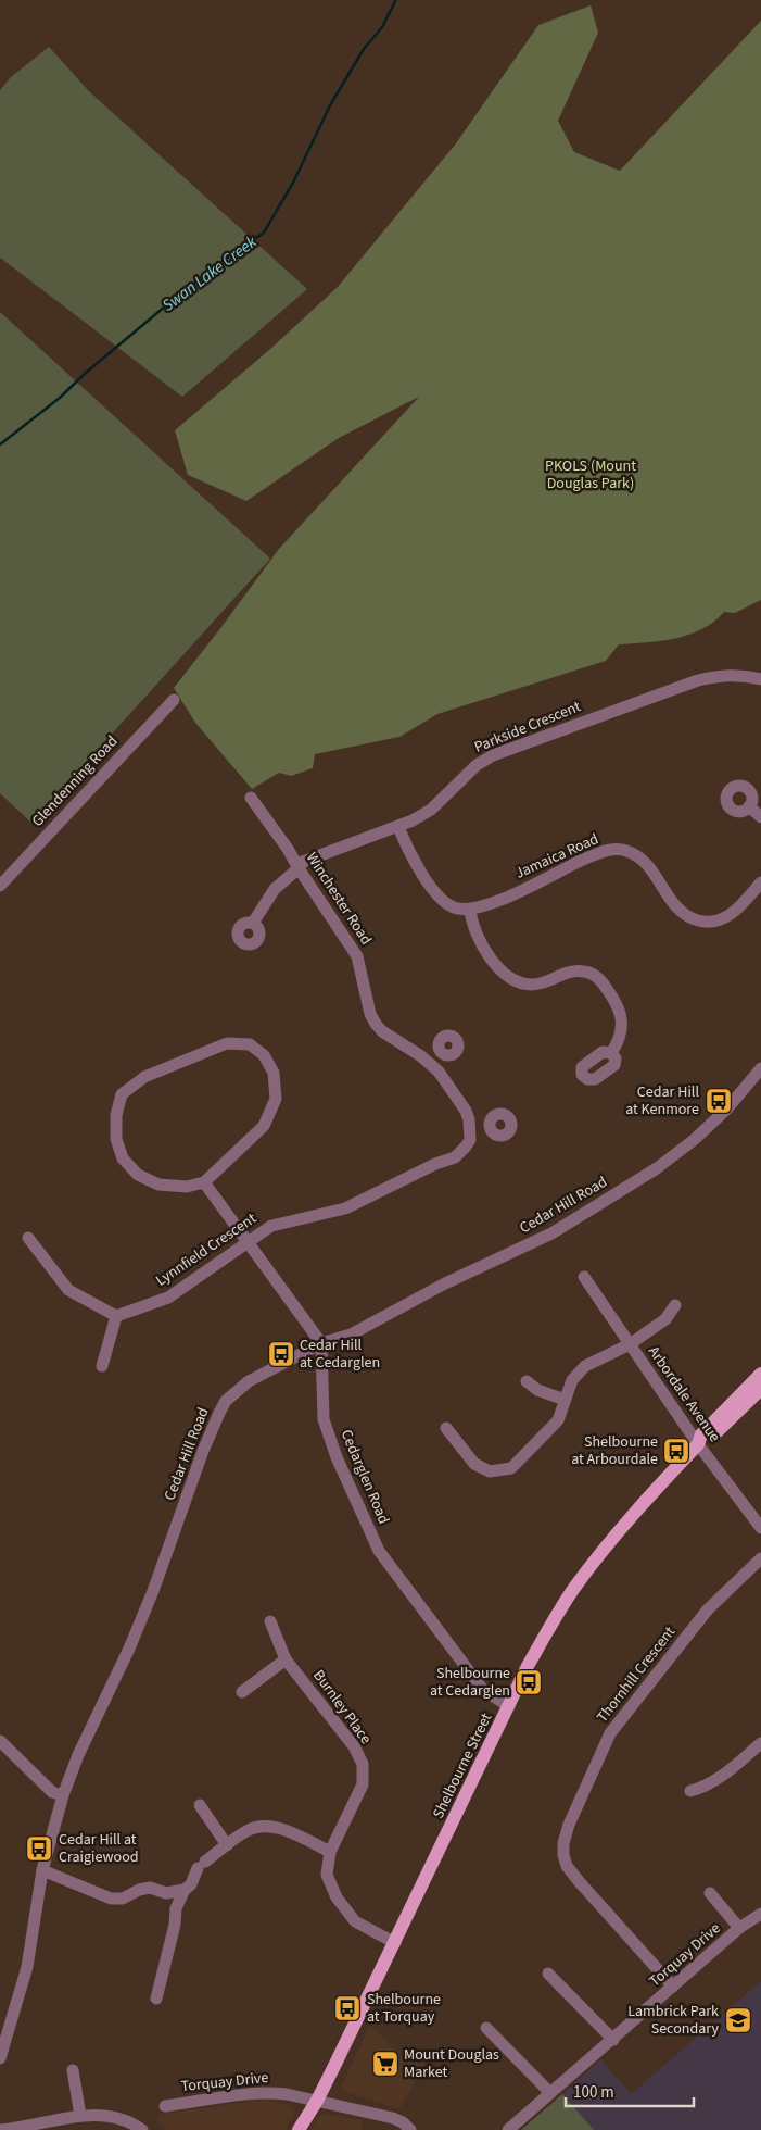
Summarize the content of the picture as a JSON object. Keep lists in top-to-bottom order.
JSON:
{
  "streets": {
    "main road": ["Shelbourne Street"],
    "street": [
      "Parkside Crescent",
      "Glendenning Road",
      "Jamaica Road",
      "Winchester Road",
      "Cedar Hill Road",
      "Lynnfield Crescent",
      "Arbordale Avenue",
      "Cedarglen Road",
      "Thornhill Crescent",
      "Burnley Place",
      "Torquay Drive"
    ]
  },
  "crossings": [
    ["Parkside Crescent", "Winchester Road"],
    ["Winchester Road", "Lynnfield Crescent"],
    ["Cedar Hill Road", "Cedarglen Road"],
    ["Arbordale Avenue", "Shelbourne Street"],
    ["Cedarglen Road", "Shelbourne Street"],
    ["Thornhill Crescent", "Torquay Drive"],
    ["Burnley Place", "Shelbourne Street"],
    ["Shelbourne Street", "Torquay Drive"]
  ],
  "water": ["Swan Lake Creek"],
  "parks": ["PKOLS (Mount Douglas Park)"],
  "places": {
    "bus stop": [
      "Cedar Hill at Kenmore",
      "Cedar Hill at Cedarglen",
      "Shelbourne at Arbourdale",
      "Shelbourne at Cedarglen",
      "Cedar Hill at Craigiewood",
      "Shelbourne at Torquay"
    ],
    "school or university": ["Lambrick Park Secondary"],
    "supermarket": ["Mount Douglas Market"]
  },
  "scale_bar": "100 m"
}
